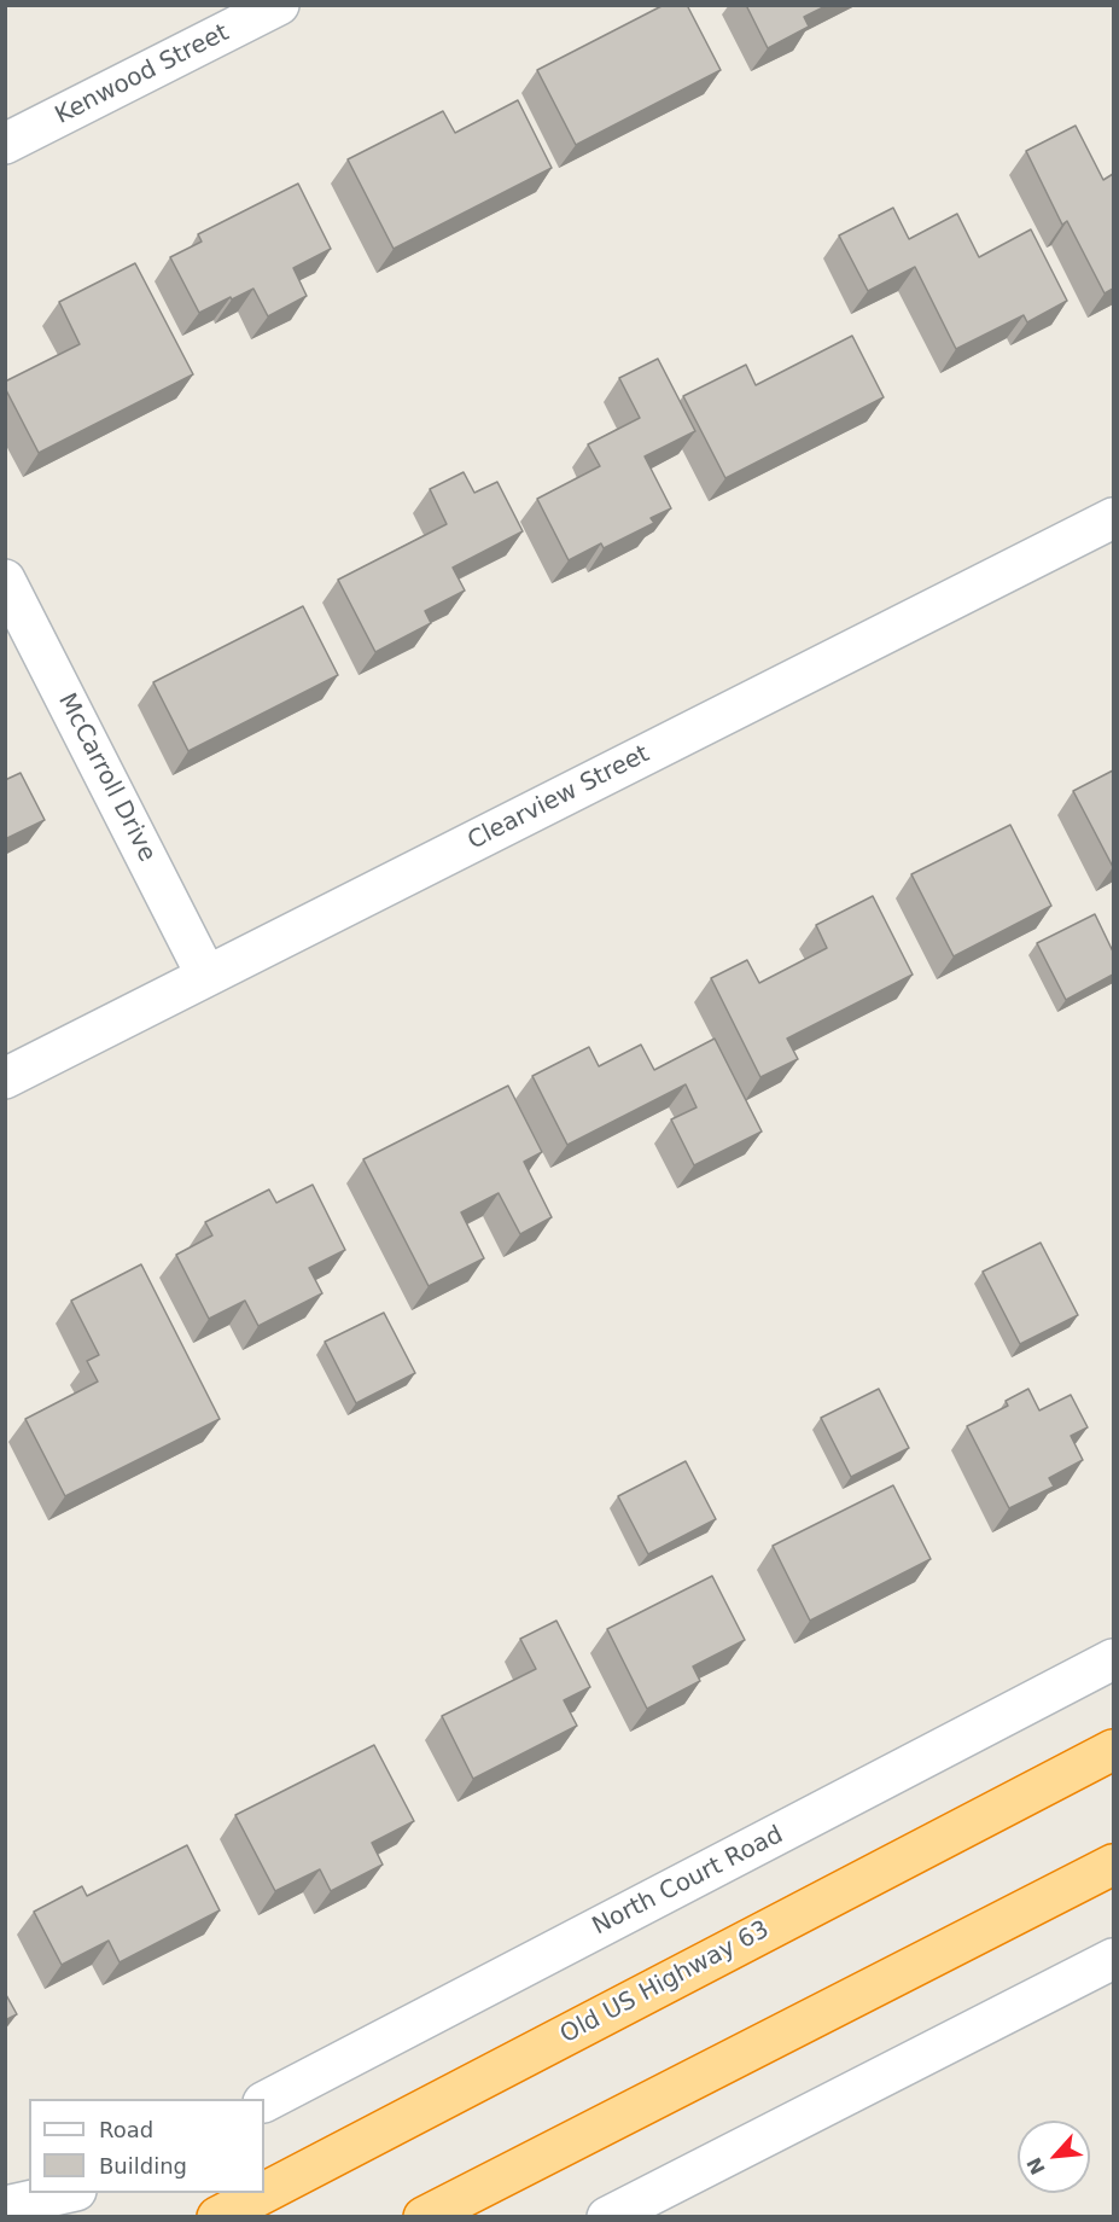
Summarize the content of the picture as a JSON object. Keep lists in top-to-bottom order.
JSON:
{
  "streets": {
    "highway": ["Old US Highway 63"],
    "street": [
      "Kenwood Street",
      "McCarroll Drive",
      "Clearview Street",
      "North Court Road"
    ]
  },
  "crossings": [
    ["McCarroll Drive", "Clearview Street"]
  ],
  "legend": ["Road", "Building"],
  "north": "bottom left"
}
